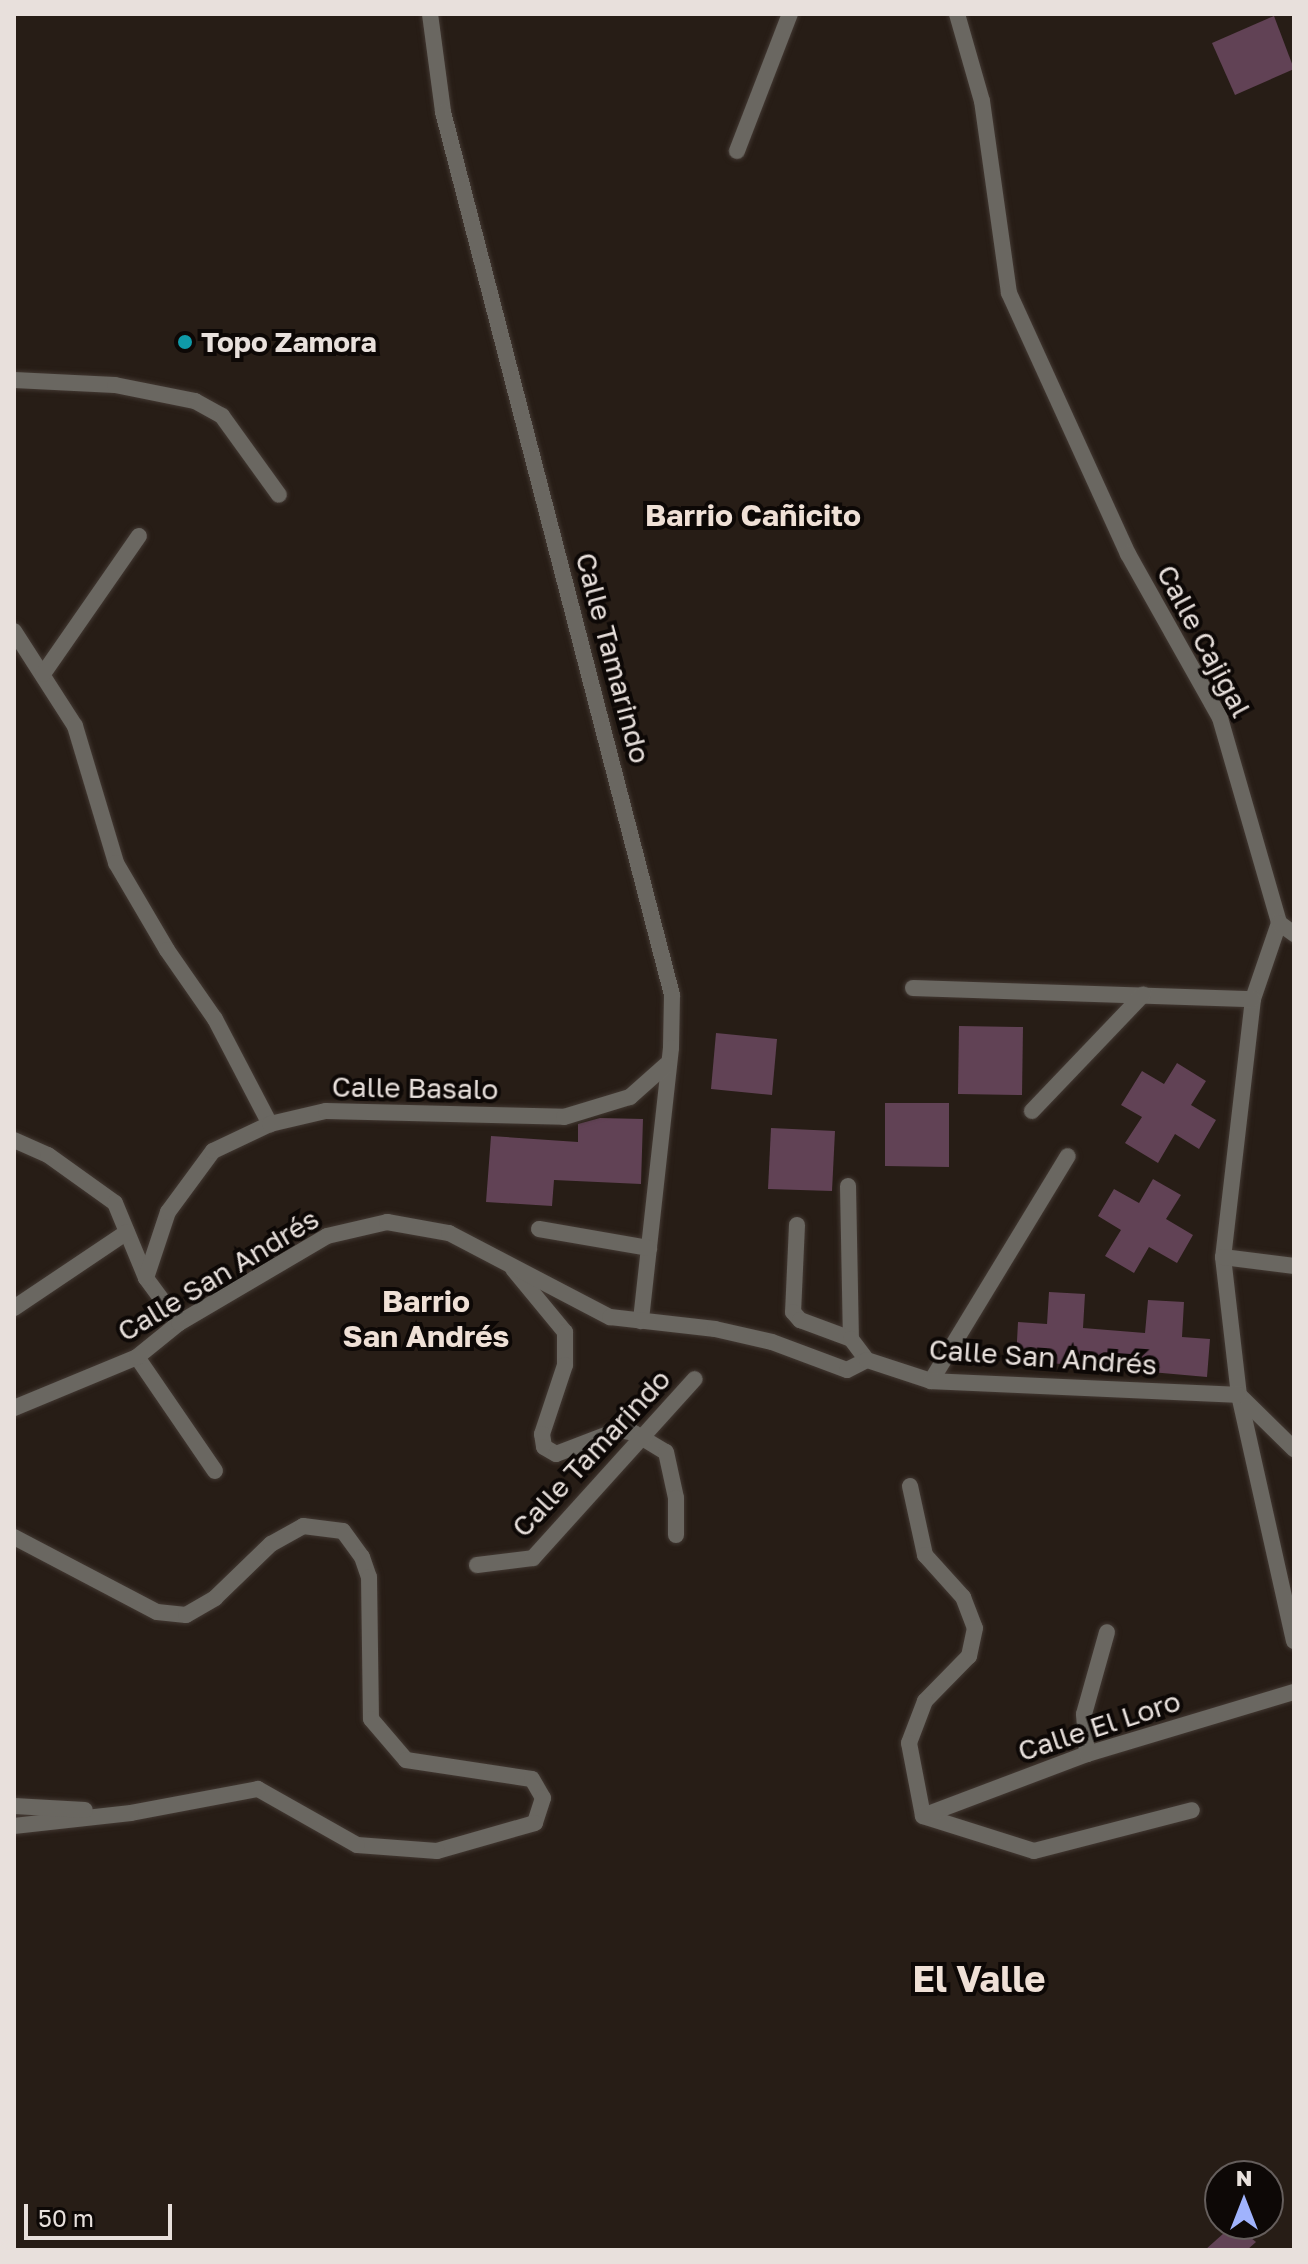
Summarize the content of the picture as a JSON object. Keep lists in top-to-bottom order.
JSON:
{
  "streets": {
    "street": [
      "Calle Cajigal",
      "Calle Tamarindo",
      "Calle Basalo",
      "Calle San Andrés",
      "Calle El Loro"
    ]
  },
  "crossings": [
    ["Calle Tamarindo", "Calle Basalo"],
    ["Calle Tamarindo", "Calle San Andrés"]
  ],
  "districts": ["Barrio Cañicito", "Barrio San Andrés", "El Valle"],
  "places": ["Topo Zamora"],
  "scale_bar": "50 m",
  "north": "top"
}
